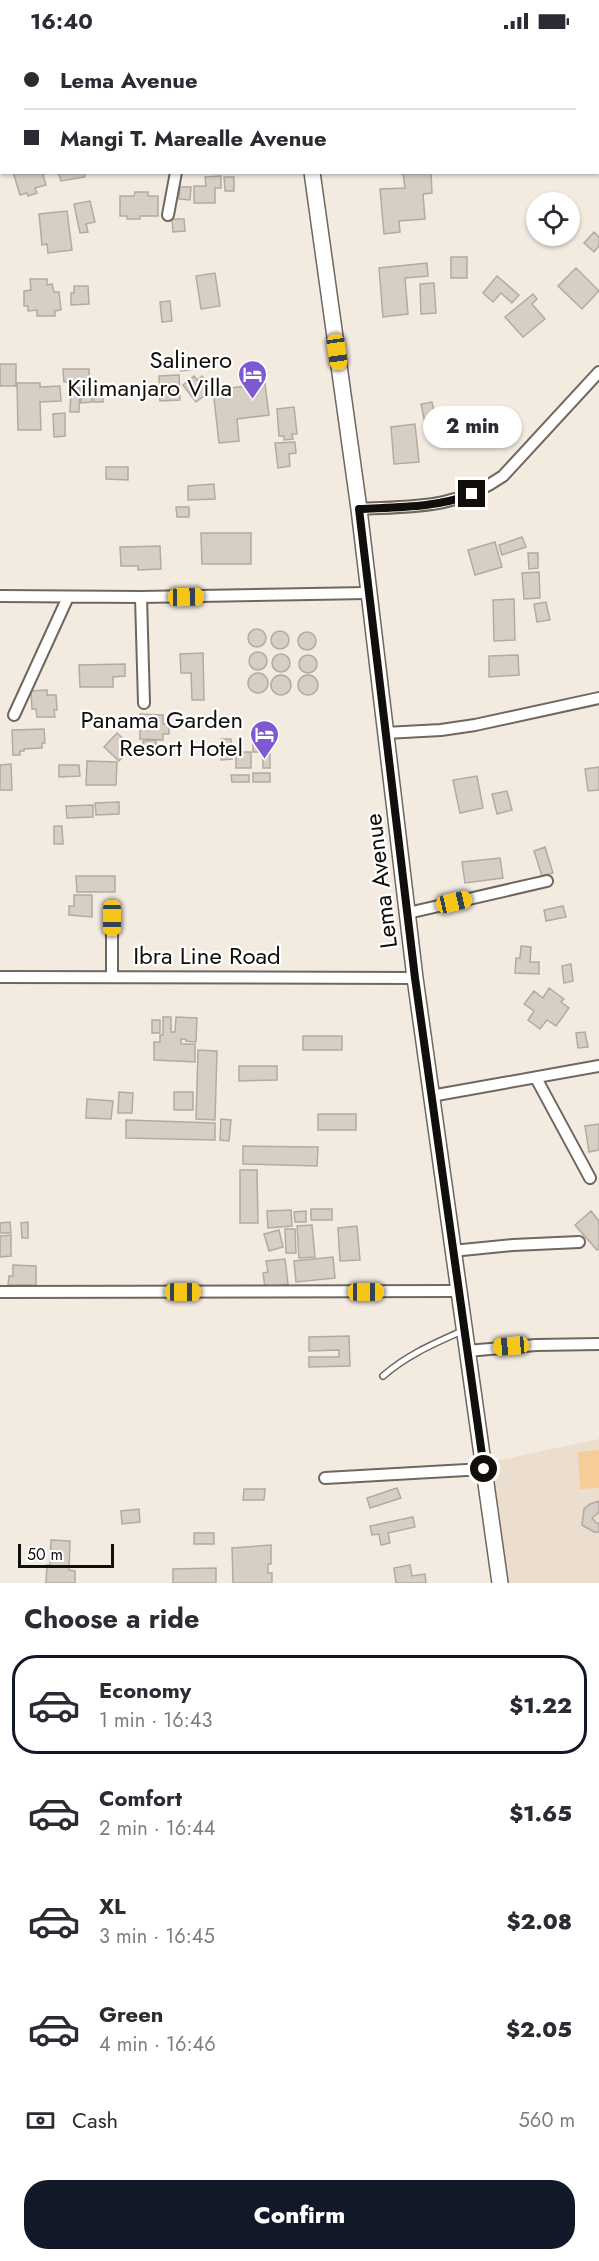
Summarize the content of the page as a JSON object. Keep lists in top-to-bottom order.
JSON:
{
  "streets": {
    "main road": ["Lema Avenue"],
    "street": ["Ibra Line Road"]
  },
  "crossings": [
    ["Lema Avenue", "Ibra Line Road"]
  ],
  "places": {
    "hotel": ["Salinero Kilimanjaro Villa", "Panama Garden Resort Hotel"]
  },
  "scale_bar": "50 m",
  "page": {
    "status": "16:40",
    "banner": ["Lema Avenue", "Mangi T. Marealle Avenue"],
    "bubble": "2 min",
    "scale": "50 m",
    "heading": "Choose a ride",
    "list": [
      {
        "name": "Economy",
        "note": "1 min · 16:43",
        "value": "$1.22"
      },
      {
        "name": "Comfort",
        "note": "2 min · 16:44",
        "value": "$1.65"
      },
      {
        "name": "XL",
        "note": "3 min · 16:45",
        "value": "$2.08"
      },
      {
        "name": "Green",
        "note": "4 min · 16:46",
        "value": "$2.05"
      }
    ],
    "pay": ["Cash", "560 m"],
    "buttons": "Confirm"
  }
}
